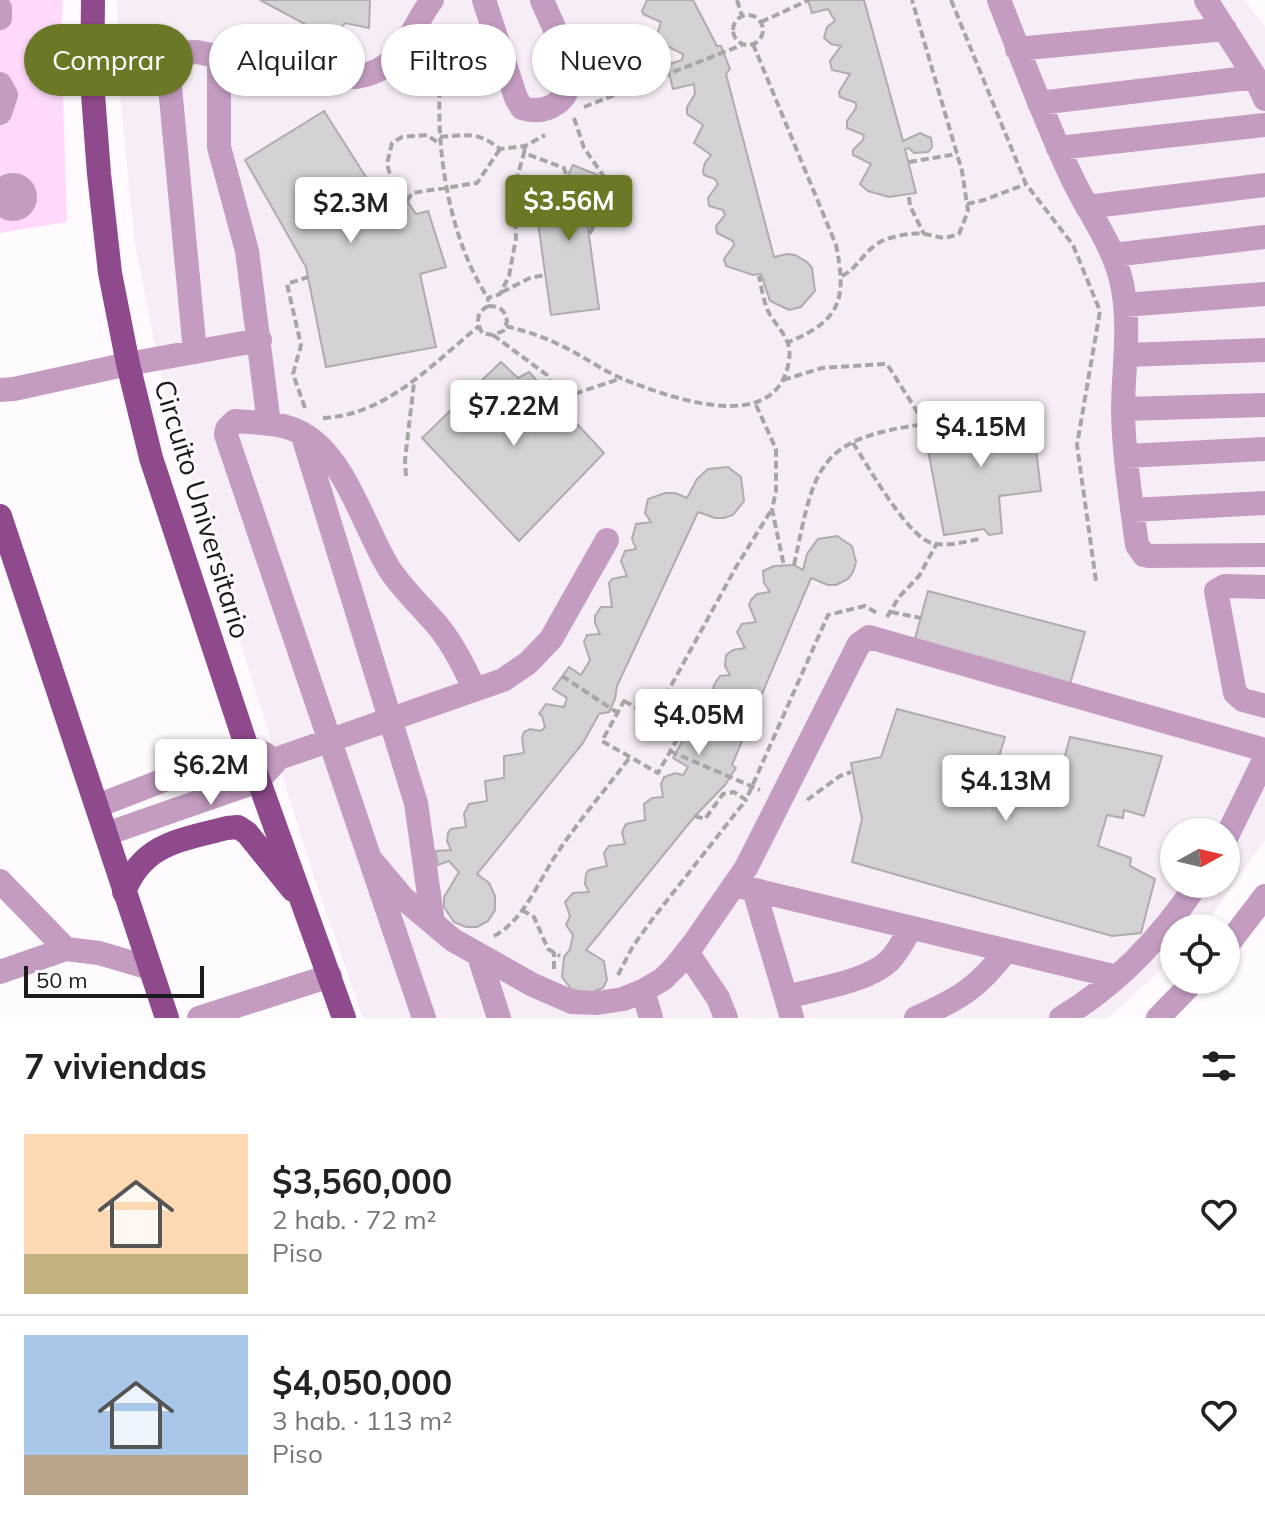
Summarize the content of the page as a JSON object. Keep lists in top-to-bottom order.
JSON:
{
  "streets": {
    "main road": ["Circuito Universitario"]
  },
  "scale_bar": "50 m",
  "north": "right",
  "page": {
    "chip": [
      "Comprar",
      "Alquilar",
      "Filtros",
      "Nuevo"
    ],
    "price": [
      "$3.56M",
      "$2.3M",
      "$7.22M",
      "$4.15M",
      "$4.05M",
      "$6.2M",
      "$4.13M"
    ],
    "scale": "50 m",
    "heading": "7 viviendas",
    "list": [
      {
        "name": "$3,560,000",
        "note": "2 hab. · 72 m² · Piso"
      },
      {
        "name": "$4,050,000",
        "note": "3 hab. · 113 m² · Piso"
      }
    ]
  }
}
